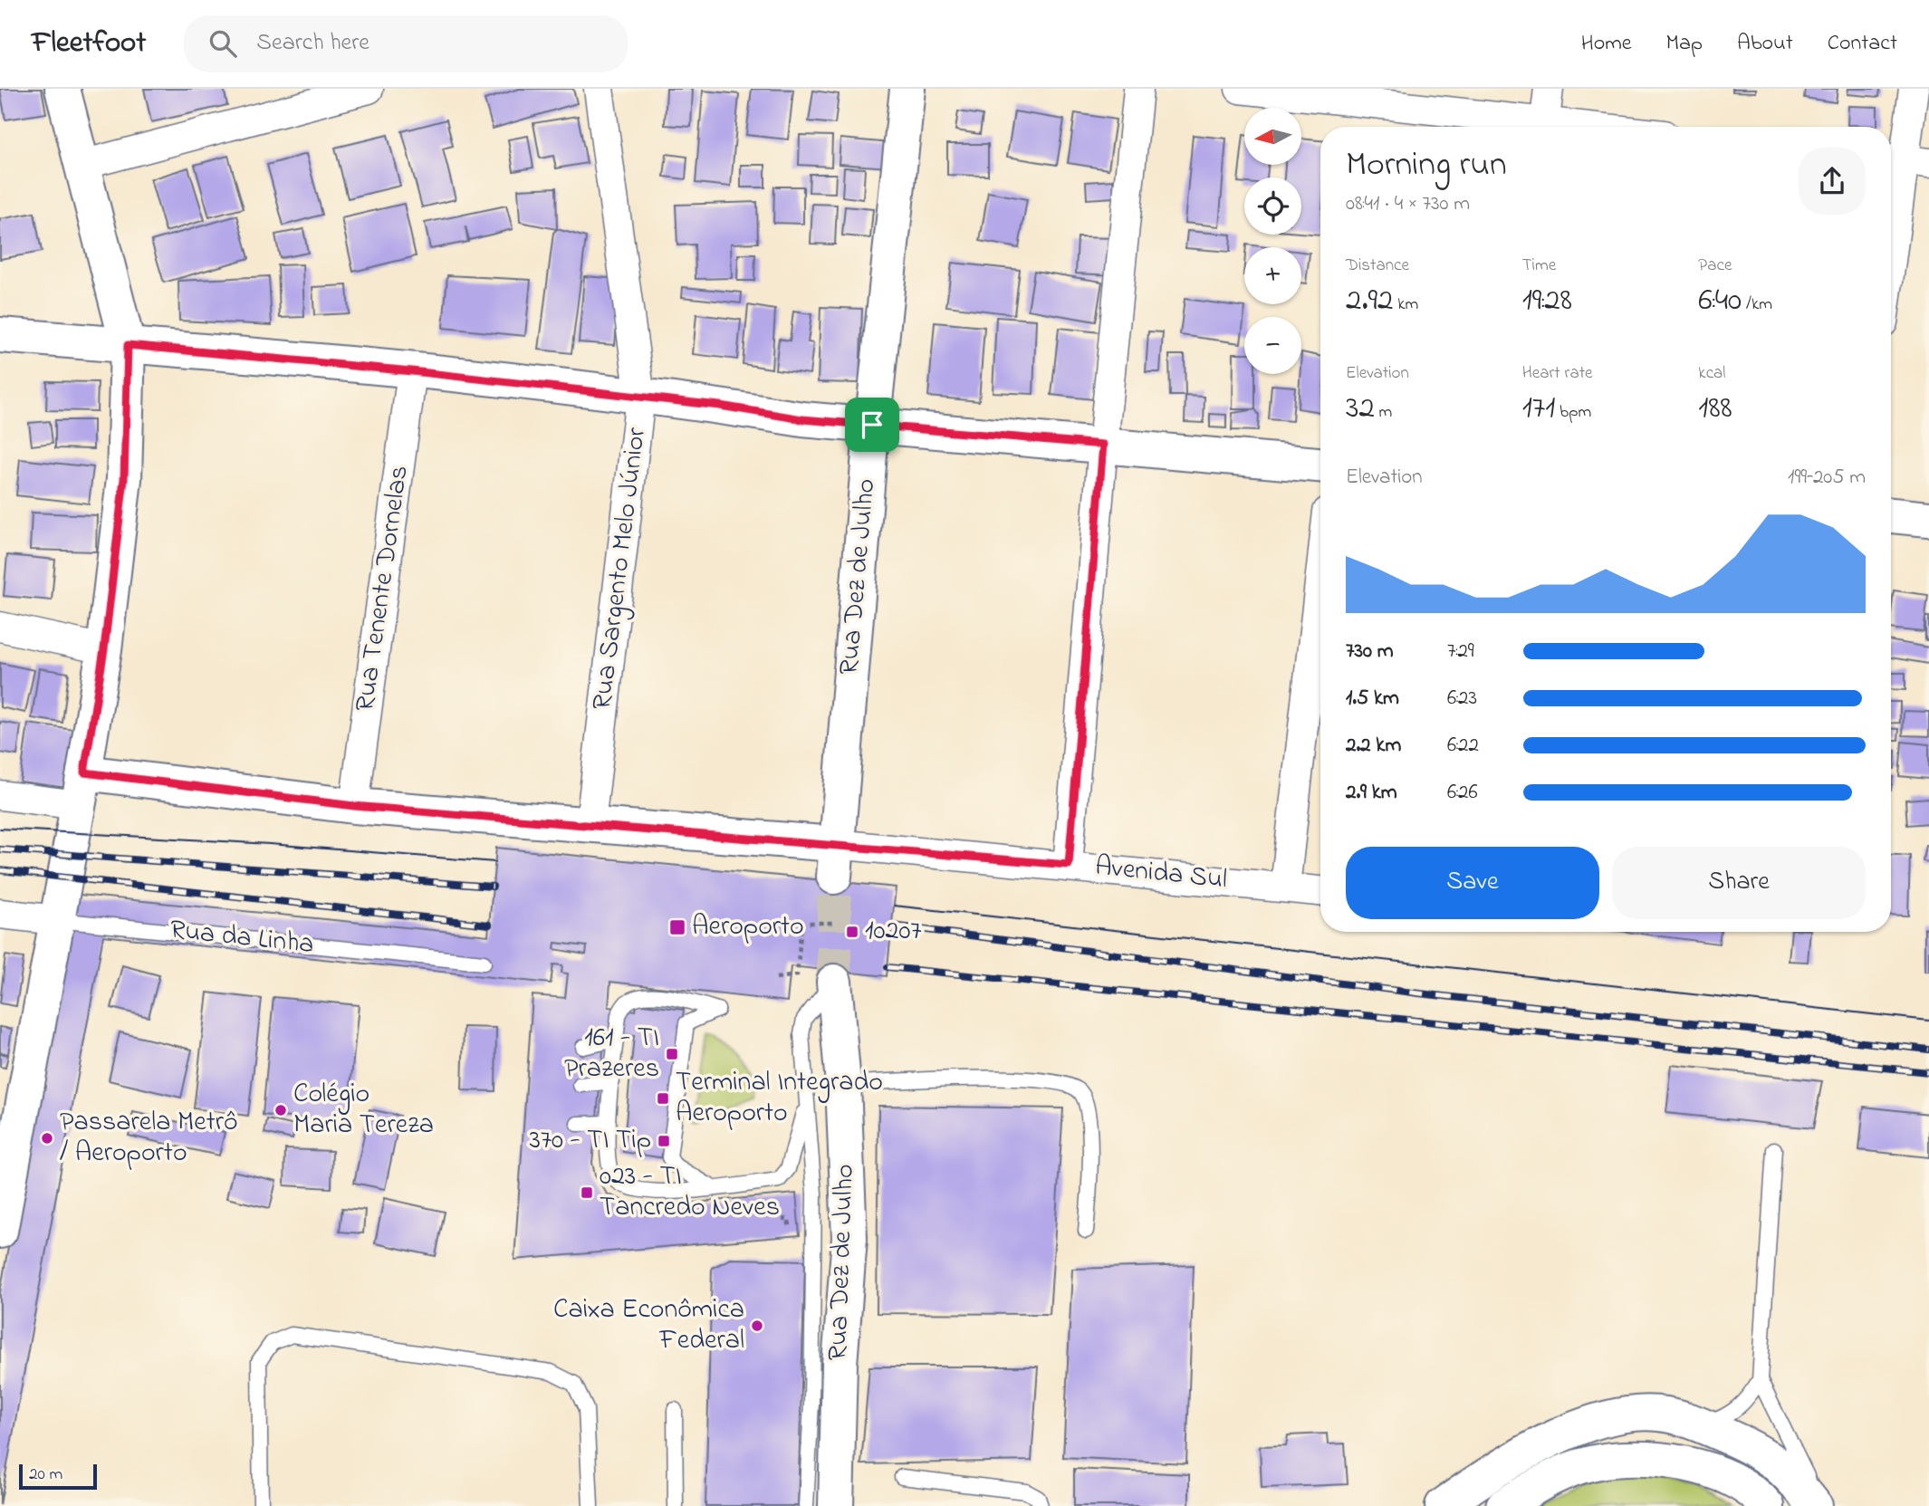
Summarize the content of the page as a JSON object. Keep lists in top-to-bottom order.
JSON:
{
  "streets": {
    "main road": ["Rua Dez de Julho", "Avenida Sul"],
    "street": ["Rua Sargento Melo Júnior", "Rua Tenente Dornelas", "Rua da Linha"]
  },
  "crossings": [
    ["Rua Sargento Melo Júnior", "Avenida Sul"],
    ["Rua Dez de Julho", "Avenida Sul"],
    ["Rua Tenente Dornelas", "Avenida Sul"]
  ],
  "places": {
    "transit": [
      "Aeroporto",
      "10207",
      "161 - TI Prazeres",
      "Terminal Integrado Aeroporto",
      "370 - TI Tip",
      "023 - TI Tancredo Neves"
    ],
    "other": ["Colégio Maria Tereza", "Passarela Metrô / Aeroporto", "Caixa Econômica Federal"]
  },
  "scale_bar": "20 m",
  "north": "left",
  "page": {
    "header": "Fleetfoot",
    "search": "Search here",
    "nav": [
      "Home",
      "Map",
      "About",
      "Contact"
    ],
    "map_buttons": ["+", "−"],
    "heading": ["Morning run", "08:41 · 4 × 730 m"],
    "stats": [
      ["Distance", "2.92 km"],
      ["Time", "19:28"],
      ["Pace", "6:40 /km"],
      ["Elevation", "32 m"],
      ["Heart rate", "171 bpm"],
      ["kcal", "188"]
    ],
    "chart": ["Elevation", "199–205 m"],
    "list": [
      {
        "name": "730 m",
        "note": "7:29"
      },
      {
        "name": "1.5 km",
        "note": "6:23"
      },
      {
        "name": "2.2 km",
        "note": "6:22"
      },
      {
        "name": "2.9 km",
        "note": "6:26"
      }
    ],
    "buttons": ["Save", "Share"],
    "scale": "20 m"
  }
}
